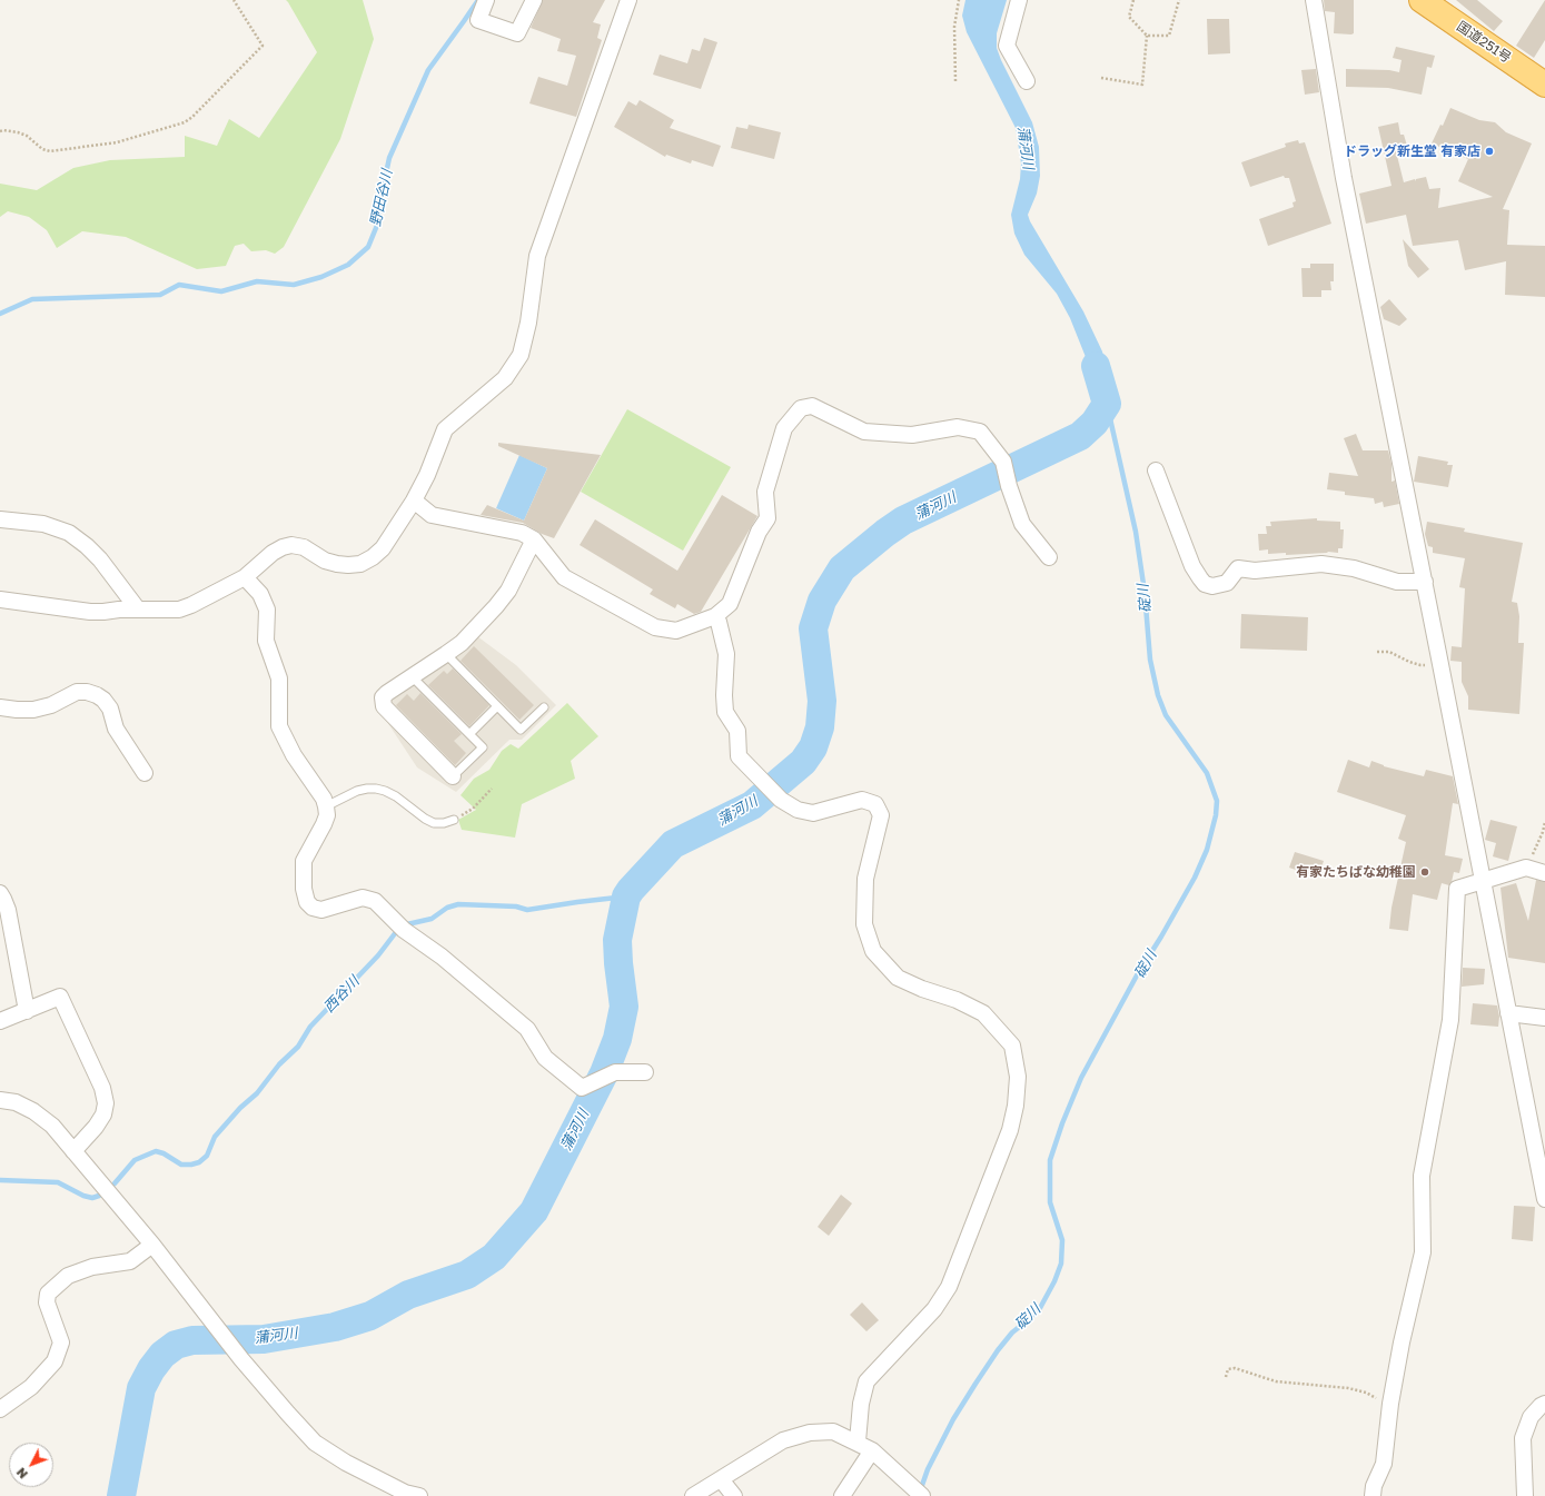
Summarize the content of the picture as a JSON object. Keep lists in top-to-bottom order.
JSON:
{
  "streets": {
    "highway": ["国道251号"]
  },
  "water": [
    "蒲河川",
    "野田谷川",
    "碇川",
    "西谷川"
  ],
  "places": ["ドラッグ新生堂 有家店", "有家たちばな幼稚園"],
  "north": "bottom left"
}
